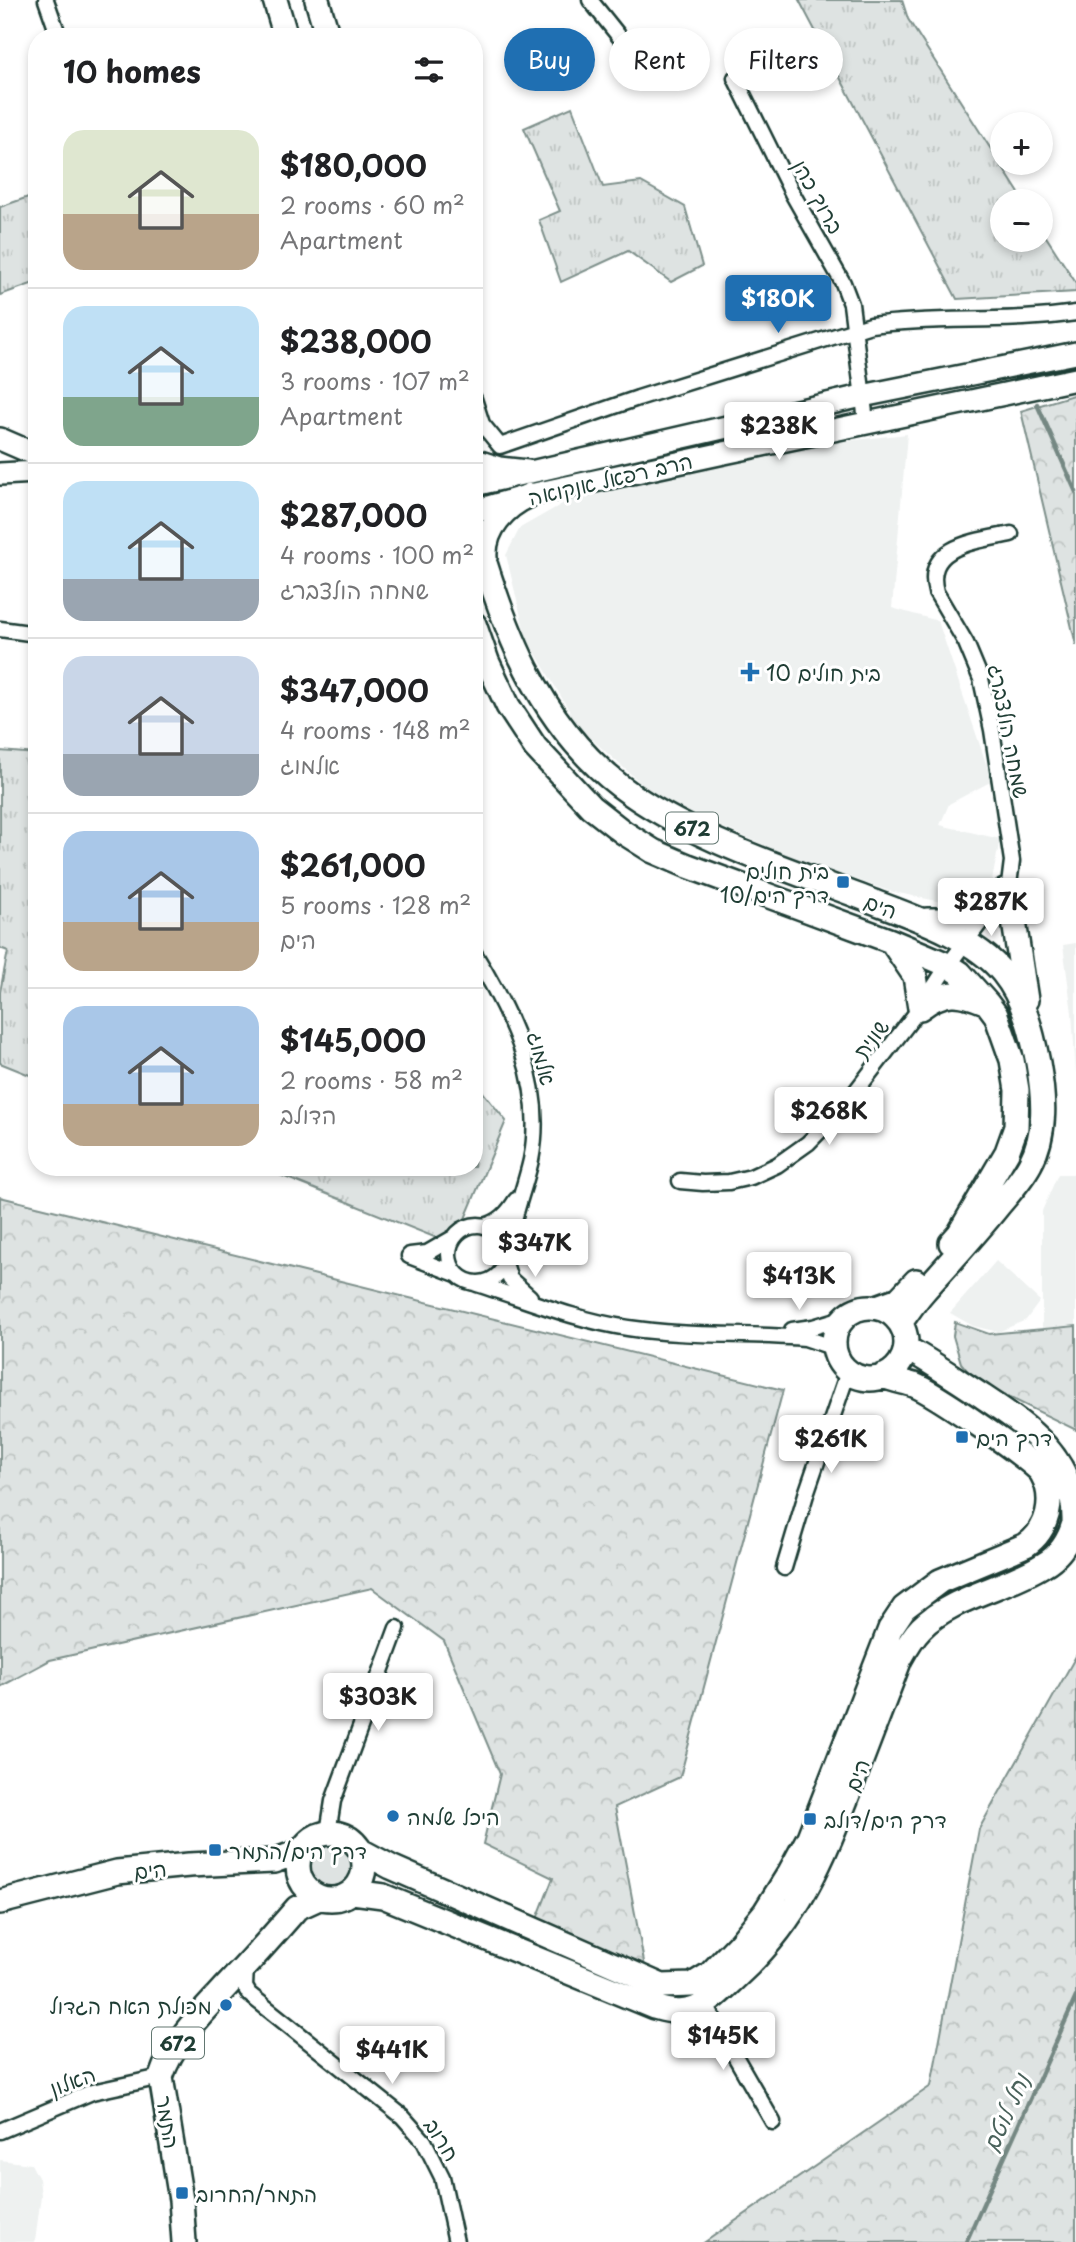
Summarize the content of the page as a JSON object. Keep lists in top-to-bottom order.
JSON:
{
  "streets": {
    "main road": ["672", "הים", "התמר"],
    "street": [
      "ברוך כהן",
      "הרב רפאל אנקואה",
      "שמחה הולצברג",
      "שונית",
      "אלמוג",
      "האלון",
      "חרוב"
    ]
  },
  "crossings": [
    ["ברוך כהן", "הרב רפאל אנקואה"],
    ["שמחה הולצברג", "הים"],
    ["שמחה הולצברג", "שונית"],
    ["672", "הים"],
    ["672", "התמר"],
    ["הים", "שונית"],
    ["הים", "התמר"],
    ["האלון", "התמר"],
    ["התמר", "חרוב"]
  ],
  "water": ["נחל לוטם"],
  "places": {
    "health": ["בית חולים 10"],
    "transit": [
      "בית חולים 10/דרך הים",
      "דרך הים",
      "דרך הים/דולב",
      "דרך הים/התמר",
      "התמר/החרוב"
    ],
    "other": ["היכל שלמה", "מכולת האח הגדול"]
  },
  "page": {
    "chip": ["Buy", "Rent", "Filters"],
    "heading": "10 homes",
    "map_buttons": ["+", "−"],
    "list": [
      {
        "name": "$180,000",
        "note": "2 rooms · 60 m² · Apartment"
      },
      {
        "name": "$238,000",
        "note": "3 rooms · 107 m² · Apartment"
      },
      {
        "name": "$287,000",
        "note": "4 rooms · 100 m² · שמחה הולצברג"
      },
      {
        "name": "$347,000",
        "note": "4 rooms · 148 m² · אלמוג"
      },
      {
        "name": "$261,000",
        "note": "5 rooms · 128 m² · הים"
      },
      {
        "name": "$145,000",
        "note": "2 rooms · 58 m² · הדולב"
      }
    ],
    "price": [
      "$180K",
      "$238K",
      "$287K",
      "$268K",
      "$347K",
      "$413K",
      "$261K",
      "$303K",
      "$145K",
      "$441K"
    ]
  }
}
